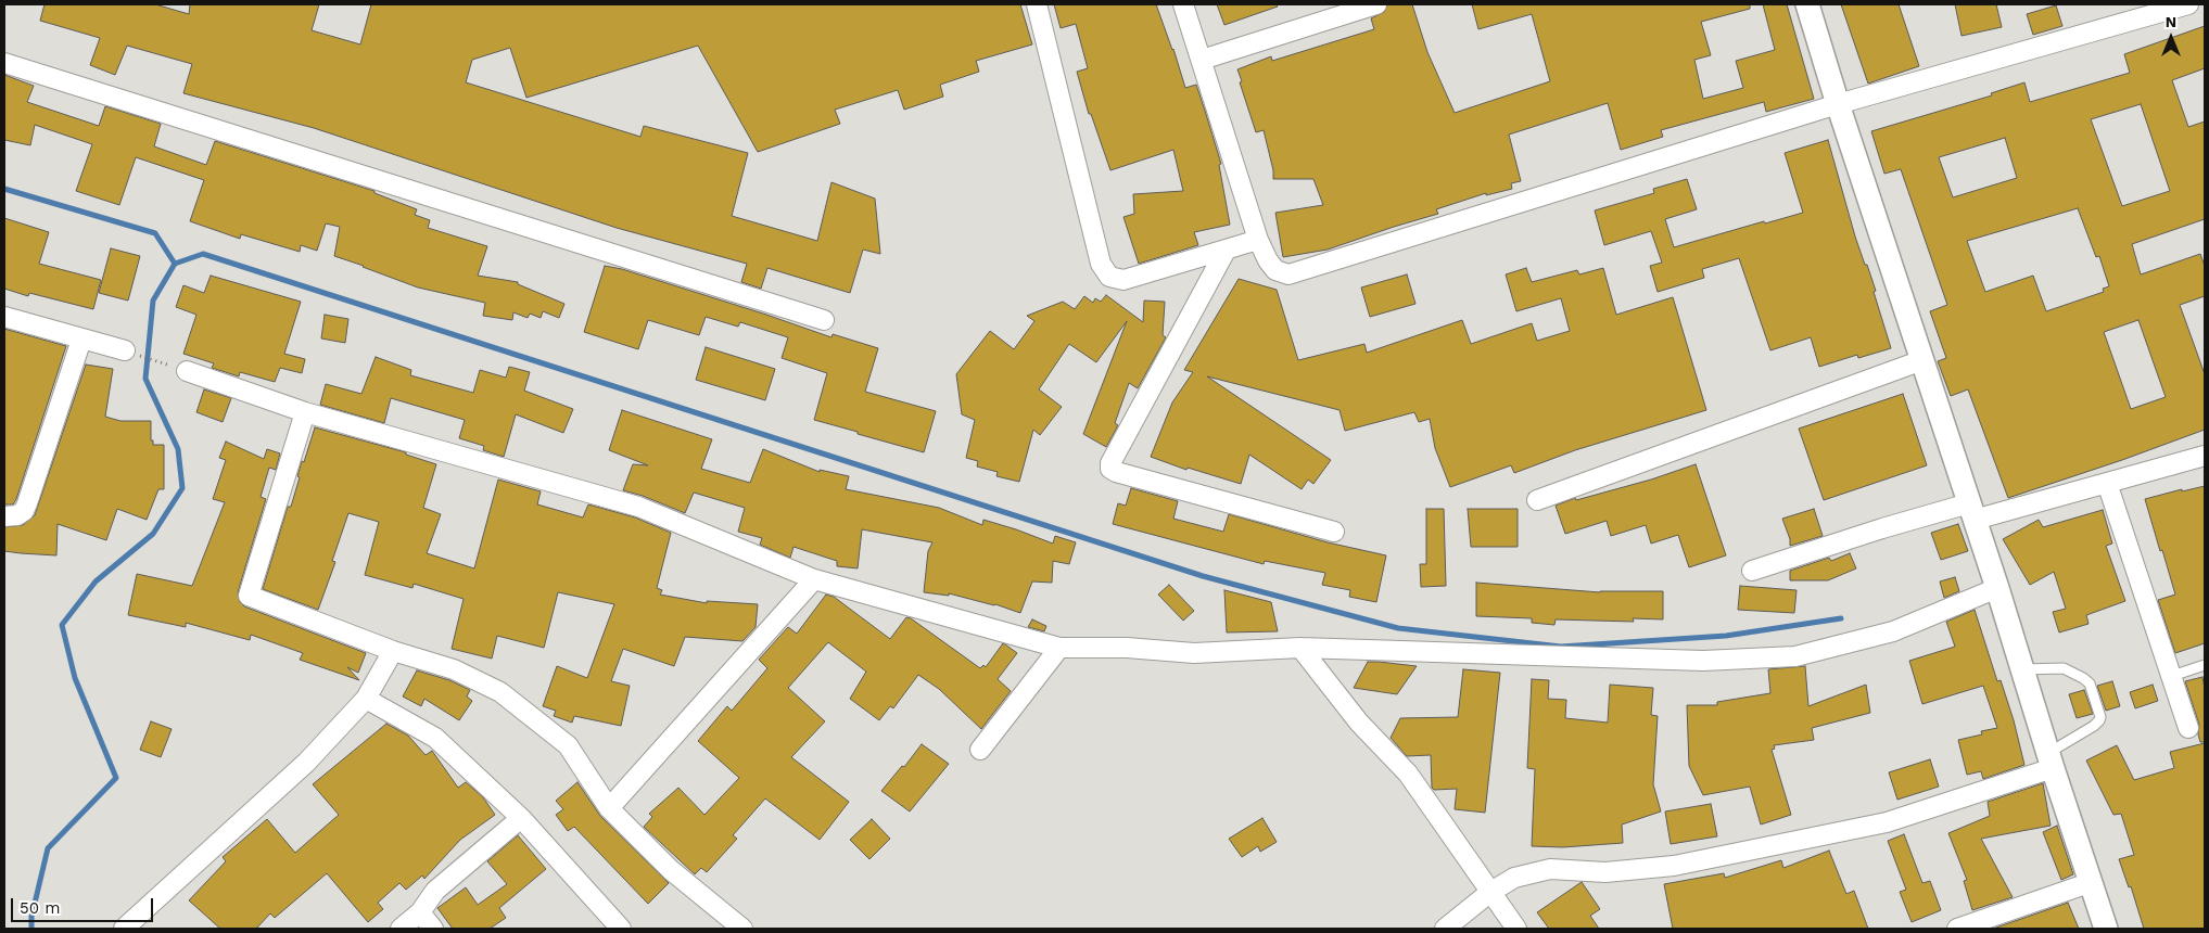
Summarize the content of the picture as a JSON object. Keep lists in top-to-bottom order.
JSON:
{
  "scale_bar": "50 m",
  "north": "top"
}
